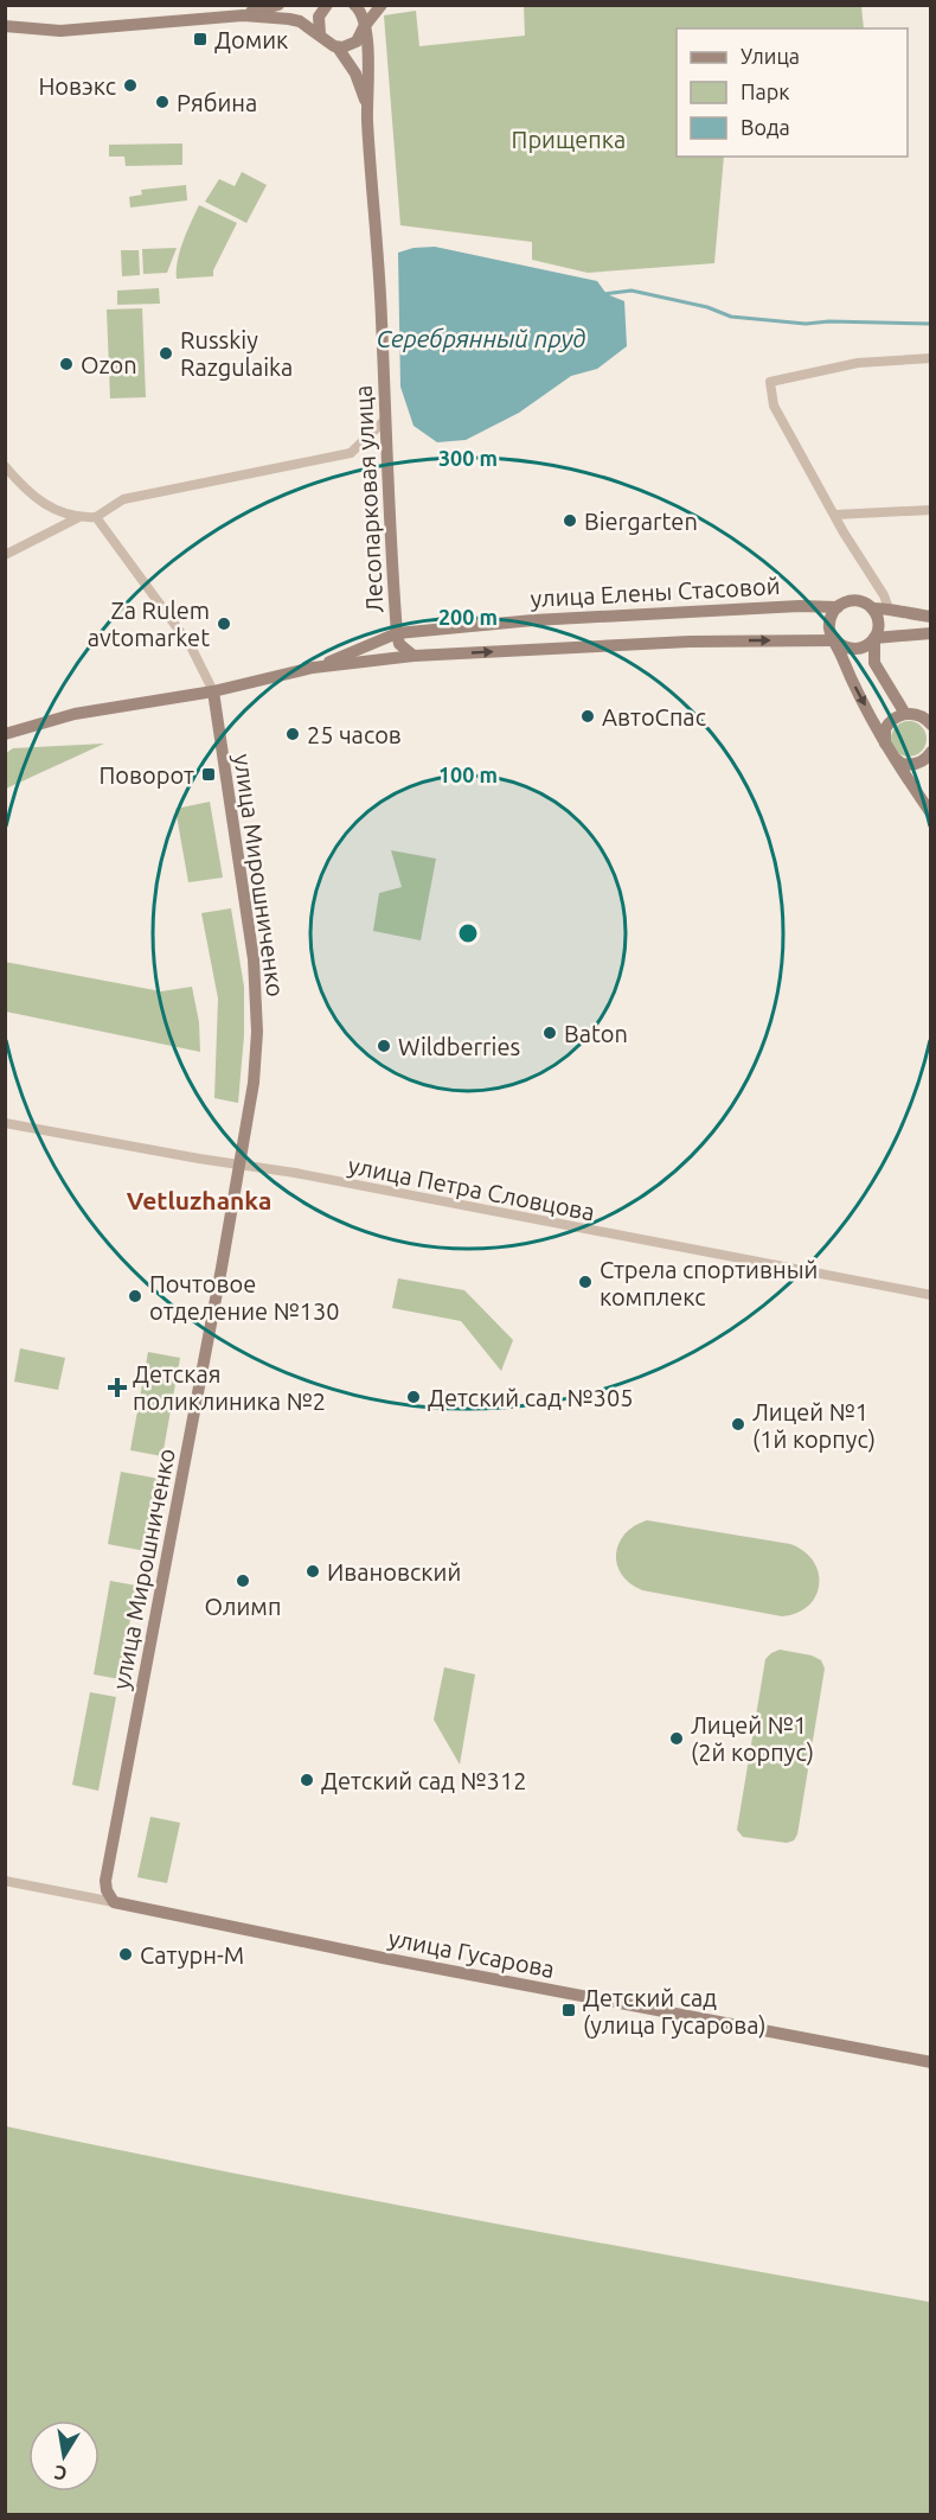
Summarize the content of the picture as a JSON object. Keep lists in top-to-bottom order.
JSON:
{
  "streets": {
    "main road": [
      "Лесопарковая улица",
      "улица Елены Стасовой",
      "улица Мирошниченко",
      "улица Гусарова"
    ],
    "street": ["улица Петра Словцова"]
  },
  "crossings": [
    ["Лесопарковая улица", "улица Елены Стасовой"],
    ["улица Елены Стасовой", "улица Мирошниченко"],
    ["улица Мирошниченко", "улица Петра Словцова"],
    ["улица Мирошниченко", "улица Гусарова"]
  ],
  "districts": ["Vetluzhanka"],
  "water": ["Серебрянный пруд"],
  "parks": ["Прищепка"],
  "places": {
    "transit": ["Домик", "Поворот", "Детский сад (улица Гусарова)"],
    "other": [
      "Новэкс",
      "Рябина",
      "Russkiy Razgulaika",
      "Ozon",
      "Biergarten",
      "Za Rulem avtomarket",
      "АвтоСпас",
      "25 часов",
      "Baton",
      "Wildberries",
      "Стрела спортивный комплекс",
      "Почтовое отделение №130",
      "Детский сад №305",
      "Лицей №1 (1й корпус)",
      "Ивановский",
      "Олимп",
      "Лицей №1 (2й корпус)",
      "Детский сад №312",
      "Сатурн-М"
    ],
    "health": ["Детская поликлиника №2"]
  },
  "legend": ["Улица", "Парк", "Вода"],
  "north": "bottom",
  "rings": ["300 m", "200 m", "100 m"]
}
